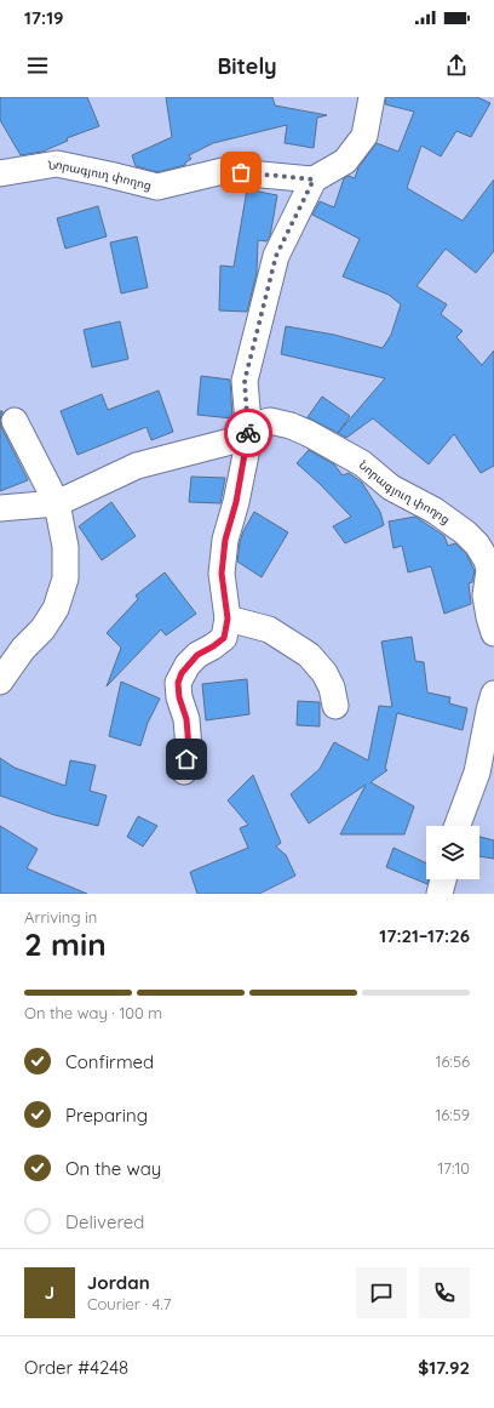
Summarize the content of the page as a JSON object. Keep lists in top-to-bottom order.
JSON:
{
  "streets": {
    "street": ["Նորագյուղ փողոց"]
  },
  "page": {
    "status": "17:19",
    "header": "Bitely",
    "heading": ["2 min", "Arriving in", "17:21–17:26"],
    "panel": [
      "Jordan",
      "Courier · 4.7",
      "Order #4248",
      "$17.92"
    ],
    "bar": "On the way · 100 m",
    "list": [
      ["Confirmed", "16:56"],
      ["Preparing", "16:59"],
      ["On the way", "17:10"],
      "Delivered"
    ],
    "round": "J"
  }
}
